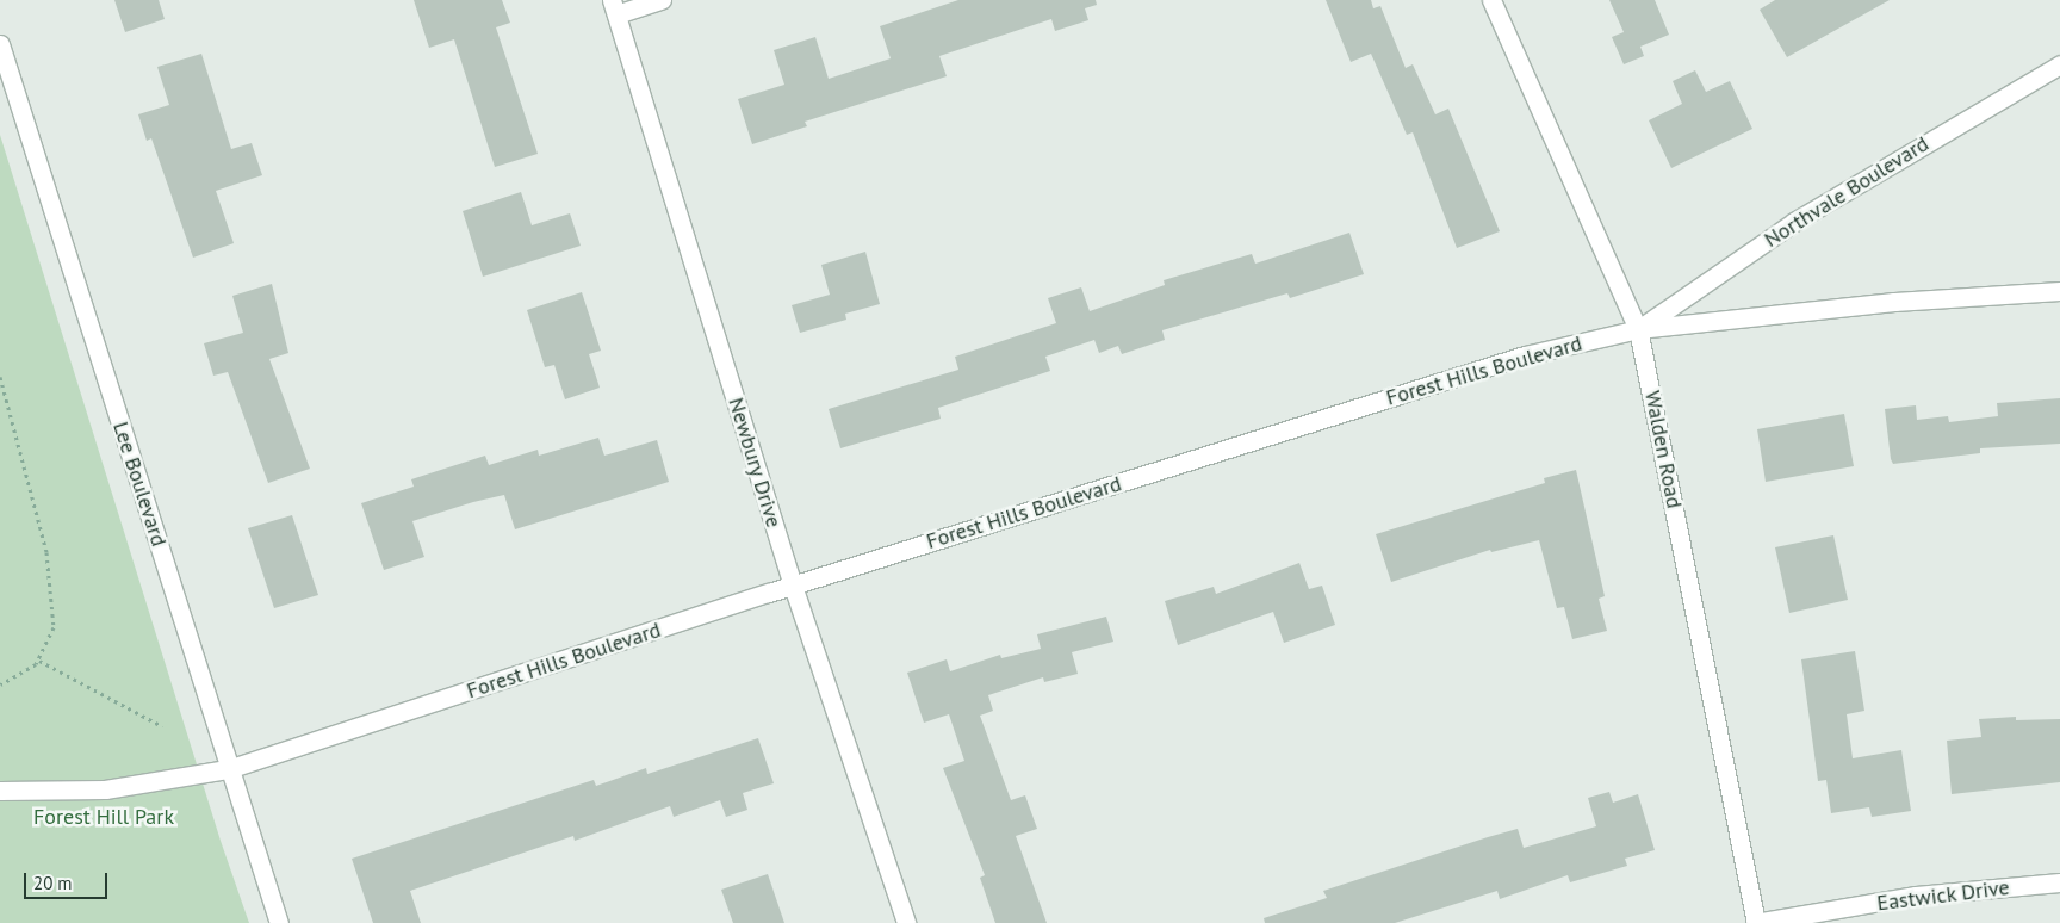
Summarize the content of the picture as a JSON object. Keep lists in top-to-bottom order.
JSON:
{
  "streets": {
    "street": [
      "Northvale Boulevard",
      "Forest Hills Boulevard",
      "Walden Road",
      "Newbury Drive",
      "Lee Boulevard",
      "Eastwick Drive"
    ]
  },
  "crossings": [
    ["Northvale Boulevard", "Forest Hills Boulevard"],
    ["Northvale Boulevard", "Walden Road"],
    ["Forest Hills Boulevard", "Walden Road"],
    ["Forest Hills Boulevard", "Newbury Drive"],
    ["Forest Hills Boulevard", "Lee Boulevard"],
    ["Walden Road", "Eastwick Drive"]
  ],
  "parks": ["Forest Hill Park"],
  "scale_bar": "20 m"
}
